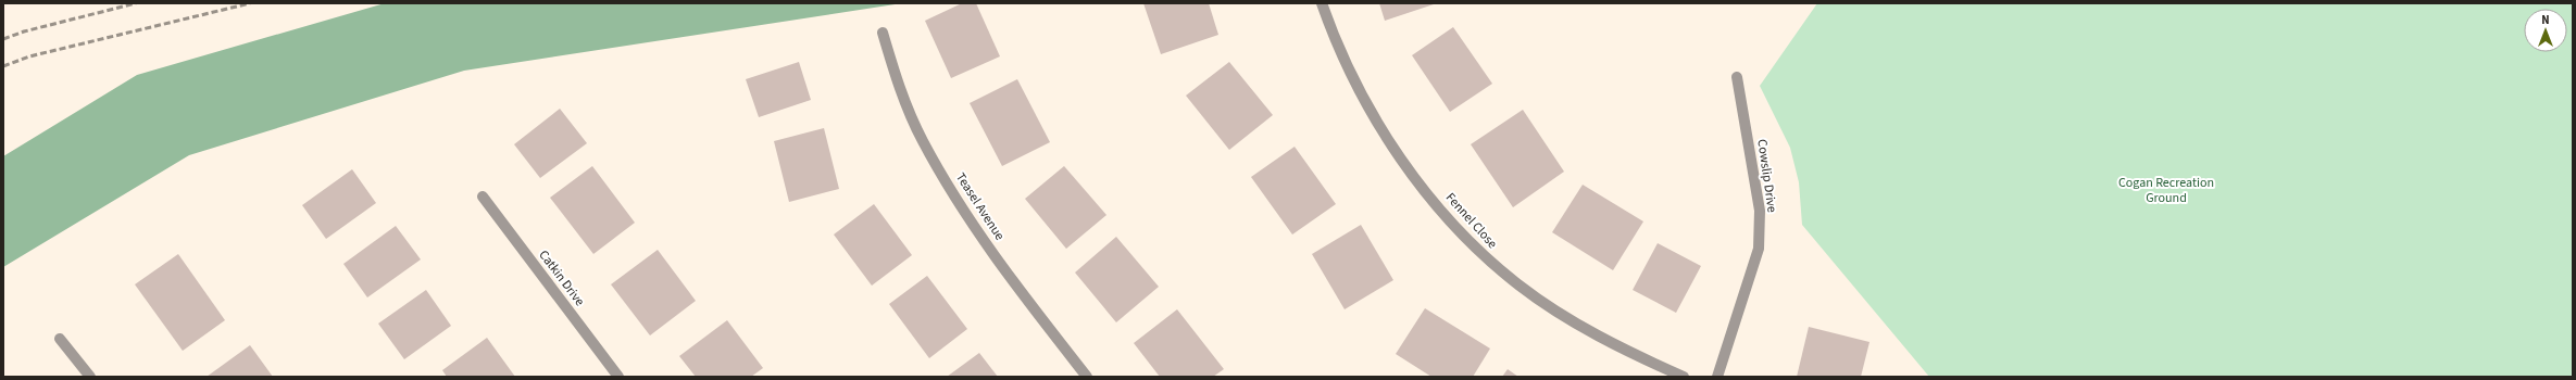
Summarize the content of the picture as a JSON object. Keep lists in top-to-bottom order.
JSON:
{
  "streets": {
    "street": [
      "Cowslip Drive",
      "Teasel Avenue",
      "Fennel Close",
      "Catkin Drive"
    ]
  },
  "parks": ["Cogan Recreation Ground"],
  "north": "top"
}
